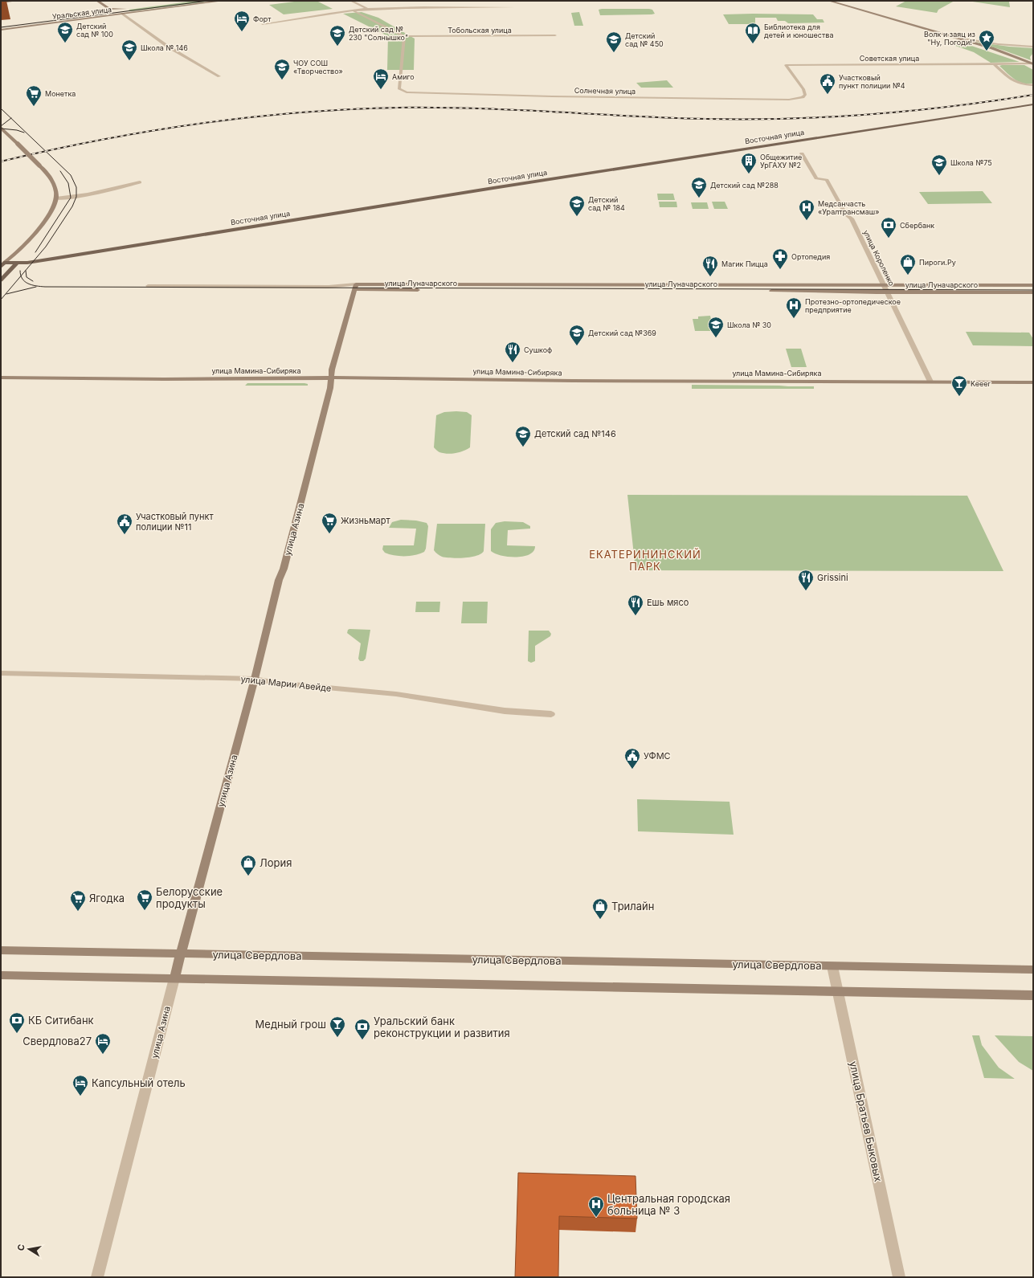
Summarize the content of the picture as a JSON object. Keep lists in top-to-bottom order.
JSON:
{
  "streets": {
    "main road": [
      "Уральская улица",
      "Советская улица",
      "Восточная улица",
      "улица Луначарского",
      "улица Мамина-Сибиряка",
      "улица Азина",
      "улица Свердлова"
    ],
    "street": [
      "Тобольская улица",
      "Солнечная улица",
      "улица Короленко",
      "улица Марии Авейде",
      "улица Братьев Быковых"
    ]
  },
  "crossings": [
    ["Тобольская улица", "Солнечная улица"],
    ["Советская улица", "Солнечная улица"],
    ["улица Короленко", "улица Луначарского"],
    ["улица Короленко", "улица Мамина-Сибиряка"],
    ["улица Луначарского", "улица Азина"],
    ["улица Мамина-Сибиряка", "улица Азина"],
    ["улица Азина", "улица Марии Авейде"],
    ["улица Азина", "улица Свердлова"],
    ["улица Свердлова", "улица Братьев Быковых"]
  ],
  "districts": ["ЕКАТЕРИНИНСКИЙ ПАРК"],
  "places": {
    "hotel": [
      "Форт",
      "Амиго",
      "Свердлова27",
      "Капсульный отель"
    ],
    "school or university": [
      "Детский сад № 100",
      "Детский сад № 230 \"Солнышко\"",
      "Детский сад № 450",
      "Школа № 146",
      "ЧОУ СОШ «Творчество»",
      "Школа №75",
      "Детский сад №288",
      "Детский сад № 184",
      "Школа № 30",
      "Детский сад №369",
      "Детский сад №146"
    ],
    "library": ["Библиотека для детей и юношества"],
    "place": ["Волк и заяц из \"Ну, Погоди!\""],
    "public building": ["Участковый пункт полиции №4", "Участковый пункт полиции №11", "УФМС"],
    "supermarket": [
      "Монетка",
      "Жизньмарт",
      "Белорусские продукты",
      "Ягодка"
    ],
    "building": ["Общежитие УрГАХУ №2"],
    "hospital": ["Медсанчасть «Уралтрансмаш»", "Протезно-ортопедическое предприятие", "Центральная городская больница № 3"],
    "bank": ["Сбербанк", "КБ Ситибанк", "Уральский банк реконструкции и развития"],
    "pharmacy": ["Ортопедия"],
    "shop": ["Пироги.Ру", "Лория", "Трилайн"],
    "restaurant": [
      "Магик Пицца",
      "Сушкоф",
      "Grissini",
      "Ешь мясо"
    ],
    "bar": ["Keeer", "Медный грош"]
  },
  "north": "left"
}
